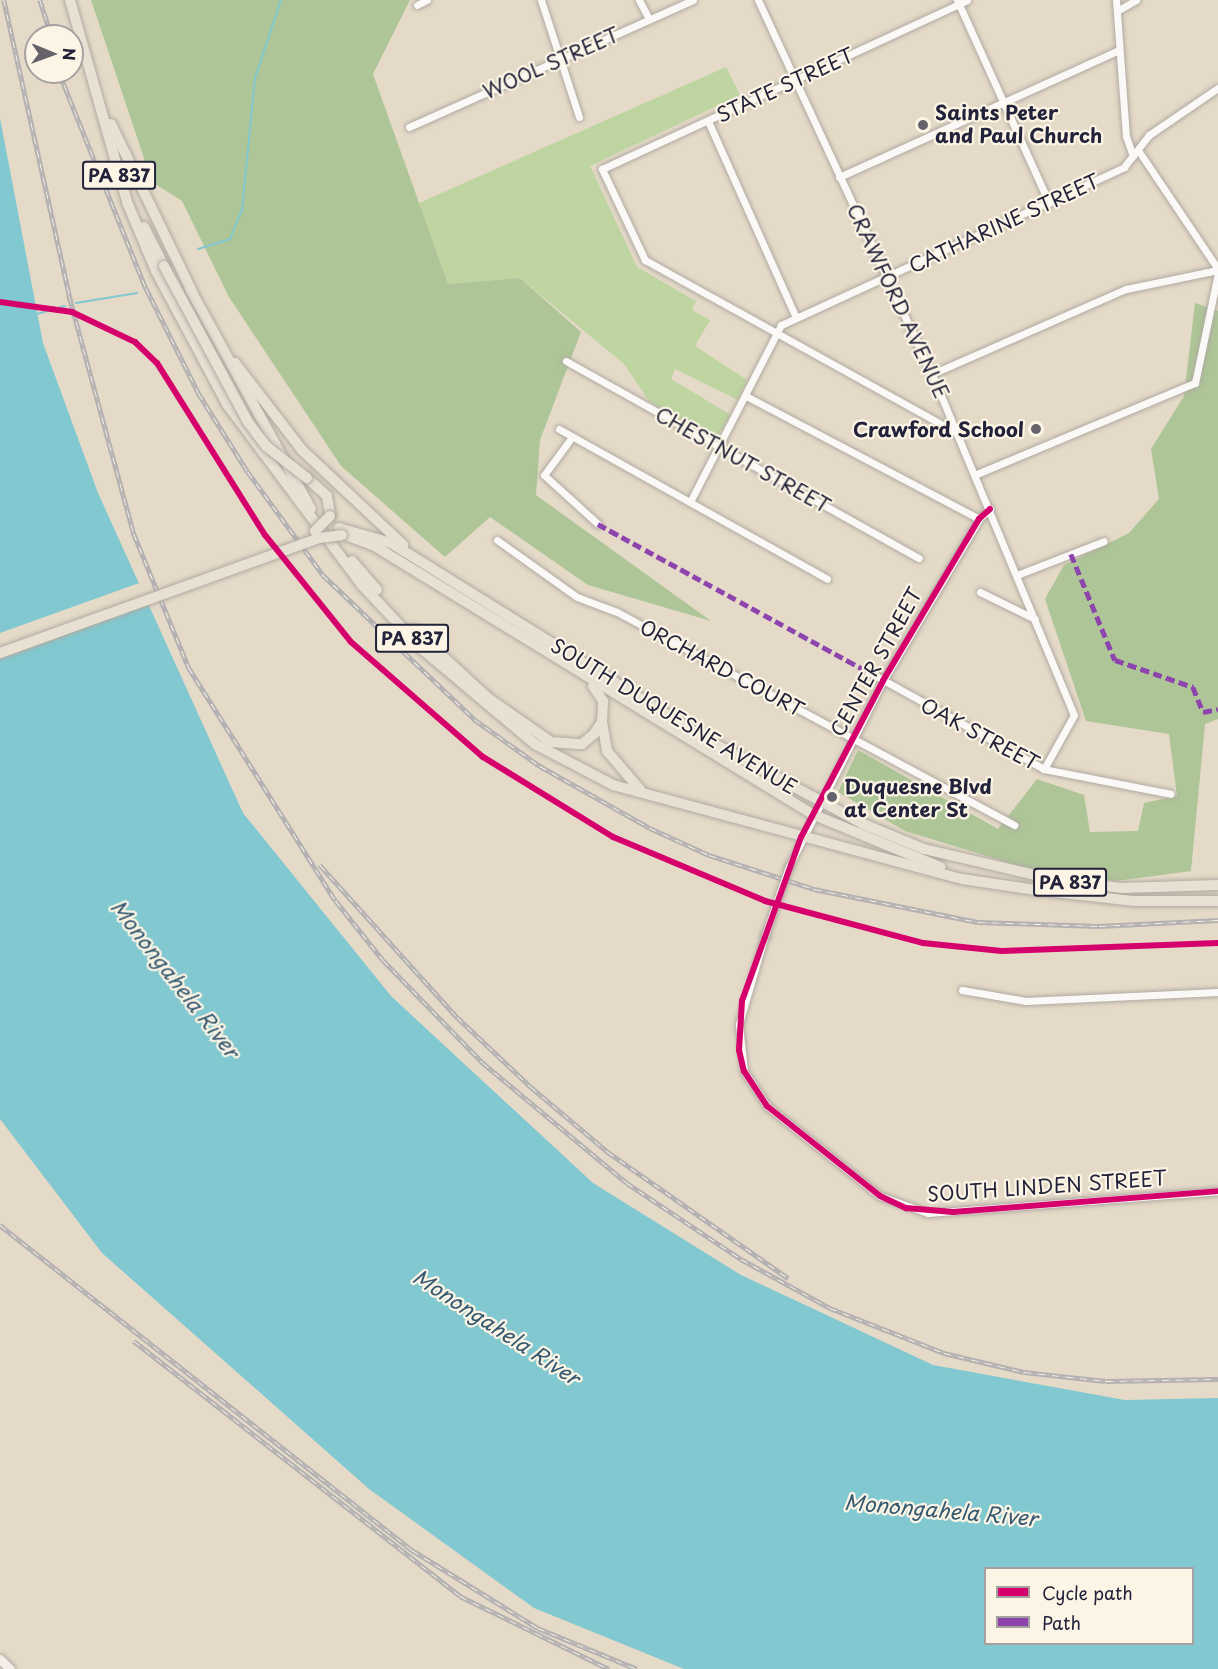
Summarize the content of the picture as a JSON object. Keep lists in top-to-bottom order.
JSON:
{
  "streets": {
    "main road": ["PA 837", "SOUTH DUQUESNE AVENUE"],
    "street": [
      "WOOL STREET",
      "STATE STREET",
      "CATHARINE STREET",
      "CRAWFORD AVENUE",
      "CHESTNUT STREET",
      "CENTER STREET",
      "ORCHARD COURT",
      "OAK STREET",
      "SOUTH LINDEN STREET"
    ]
  },
  "crossings": [
    ["STATE STREET", "CATHARINE STREET"],
    ["STATE STREET", "CRAWFORD AVENUE"],
    ["PA 837", "CENTER STREET"],
    ["PA 837", "SOUTH DUQUESNE AVENUE"],
    ["PA 837", "SOUTH LINDEN STREET"],
    ["CATHARINE STREET", "CRAWFORD AVENUE"],
    ["CRAWFORD AVENUE", "CENTER STREET"],
    ["CRAWFORD AVENUE", "OAK STREET"],
    ["CENTER STREET", "ORCHARD COURT"],
    ["CENTER STREET", "SOUTH DUQUESNE AVENUE"],
    ["CENTER STREET", "OAK STREET"],
    ["CENTER STREET", "SOUTH LINDEN STREET"]
  ],
  "water": ["Monongahela River"],
  "places": ["Saints Peter and Paul Church", "Crawford School", "Duquesne Blvd at Center St"],
  "legend": ["Cycle path", "Path"],
  "north": "right"
}
